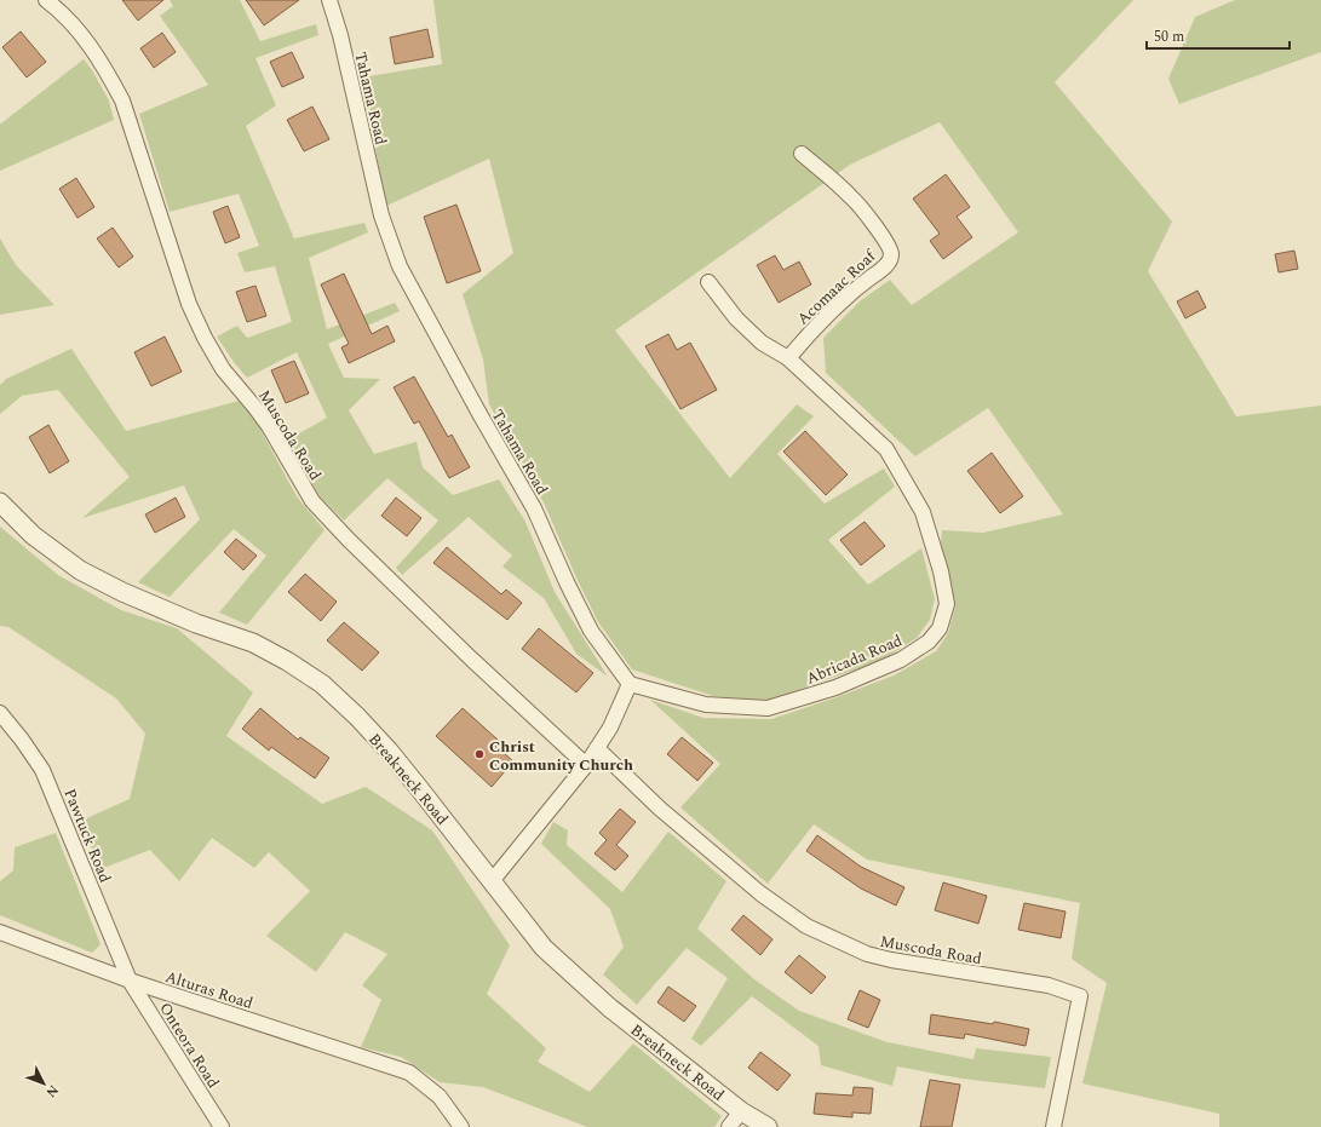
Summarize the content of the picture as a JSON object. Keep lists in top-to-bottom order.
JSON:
{
  "streets": {
    "street": [
      "Tahama Road",
      "Acomaac Roaf",
      "Muscoda Road",
      "Abricada Road",
      "Breakneck Road",
      "Pawtuck Road",
      "Alturas Road",
      "Onteora Road"
    ]
  },
  "crossings": [
    ["Tahama Road", "Abricada Road"],
    ["Acomaac Roaf", "Abricada Road"],
    ["Pawtuck Road", "Alturas Road"],
    ["Pawtuck Road", "Onteora Road"],
    ["Alturas Road", "Onteora Road"]
  ],
  "places": ["Christ Community Church"],
  "scale_bar": "50 m",
  "north": "bottom right"
}
